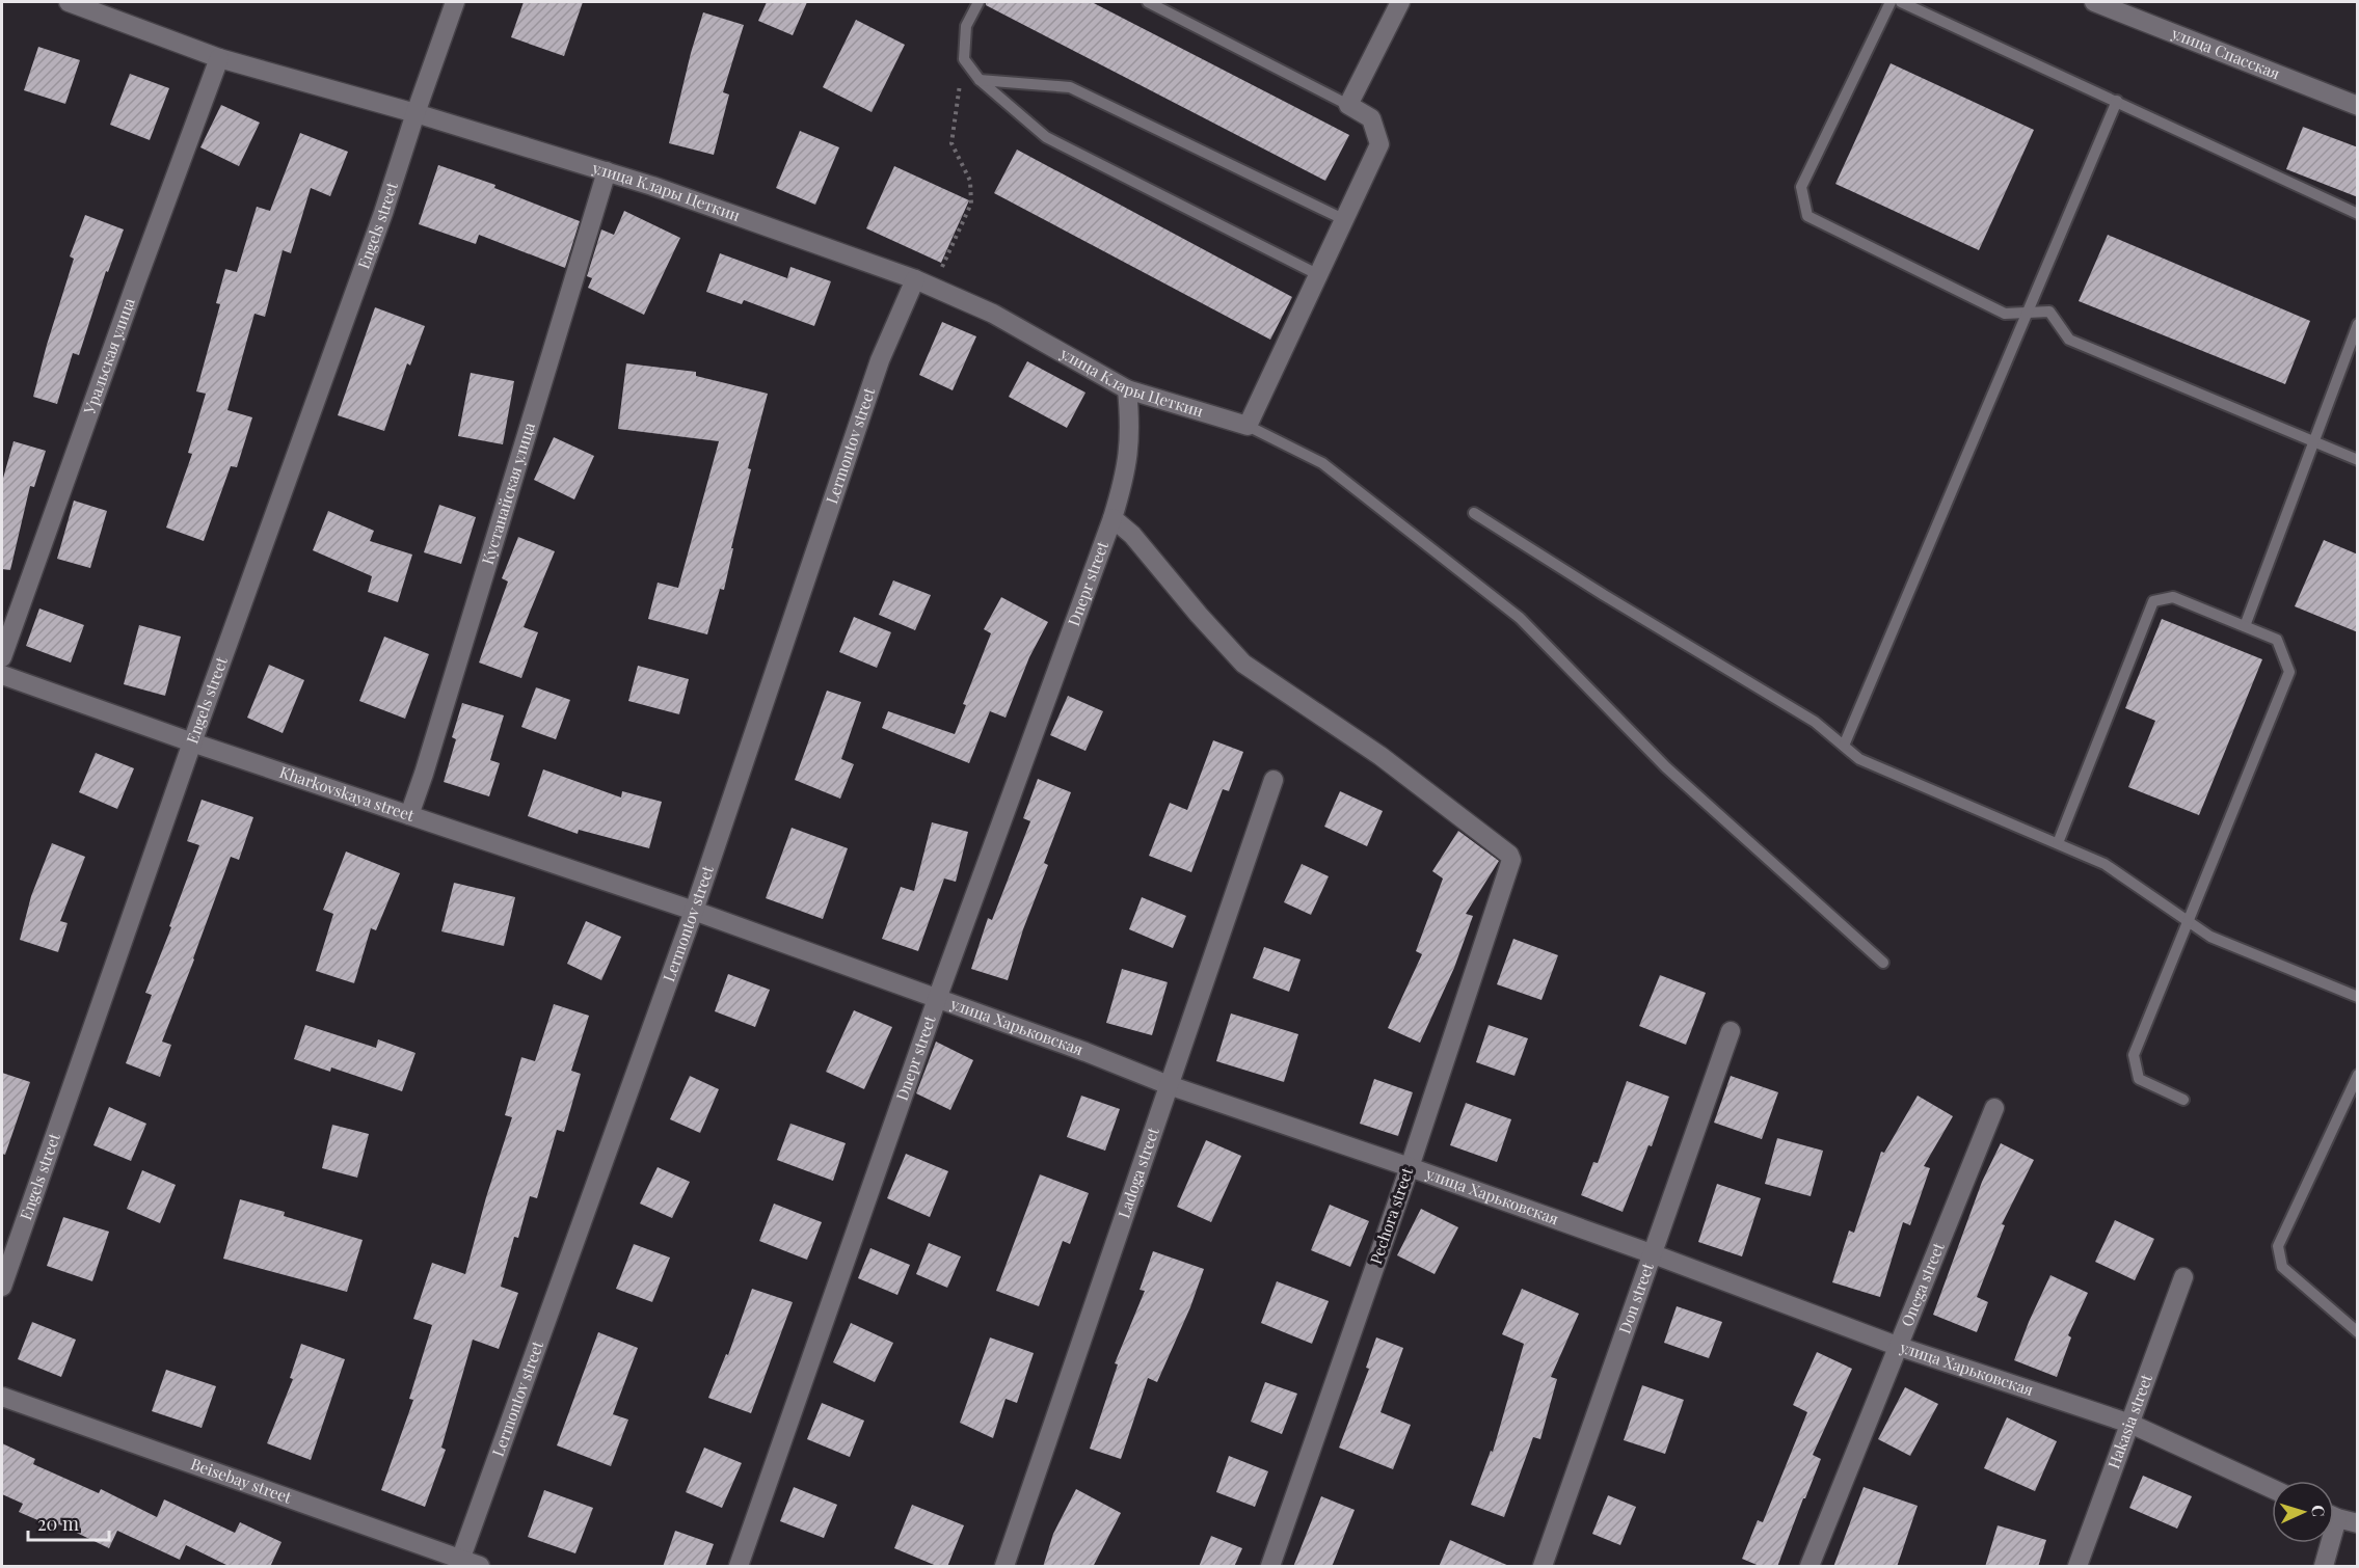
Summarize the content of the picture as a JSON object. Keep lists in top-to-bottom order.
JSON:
{
  "streets": {
    "street": [
      "улица Спасская",
      "улица Клары Цеткин",
      "Engels street",
      "Уральская улица",
      "Lermontov street",
      "Кустанайская улица",
      "Dnepr street",
      "Kharkovskaya street",
      "улица Харьковская",
      "Ladoga street",
      "Pechora street",
      "Onega street",
      "Don street",
      "Hakasia street",
      "Beisebay street"
    ]
  },
  "crossings": [
    ["улица Клары Цеткин", "Engels street"],
    ["улица Клары Цеткин", "Уральская улица"],
    ["улица Клары Цеткин", "Lermontov street"],
    ["улица Клары Цеткин", "Кустанайская улица"],
    ["улица Клары Цеткин", "Dnepr street"],
    ["Engels street", "Kharkovskaya street"],
    ["Lermontov street", "Kharkovskaya street"],
    ["Lermontov street", "улица Харьковская"],
    ["Lermontov street", "Beisebay street"],
    ["Кустанайская улица", "Kharkovskaya street"],
    ["Dnepr street", "улица Харьковская"],
    ["Dnepr street", "Pechora street"],
    ["Kharkovskaya street", "улица Харьковская"],
    ["улица Харьковская", "Ladoga street"],
    ["улица Харьковская", "Pechora street"],
    ["улица Харьковская", "Onega street"],
    ["улица Харьковская", "Don street"],
    ["улица Харьковская", "Hakasia street"]
  ],
  "scale_bar": "20 m",
  "north": "right"
}
